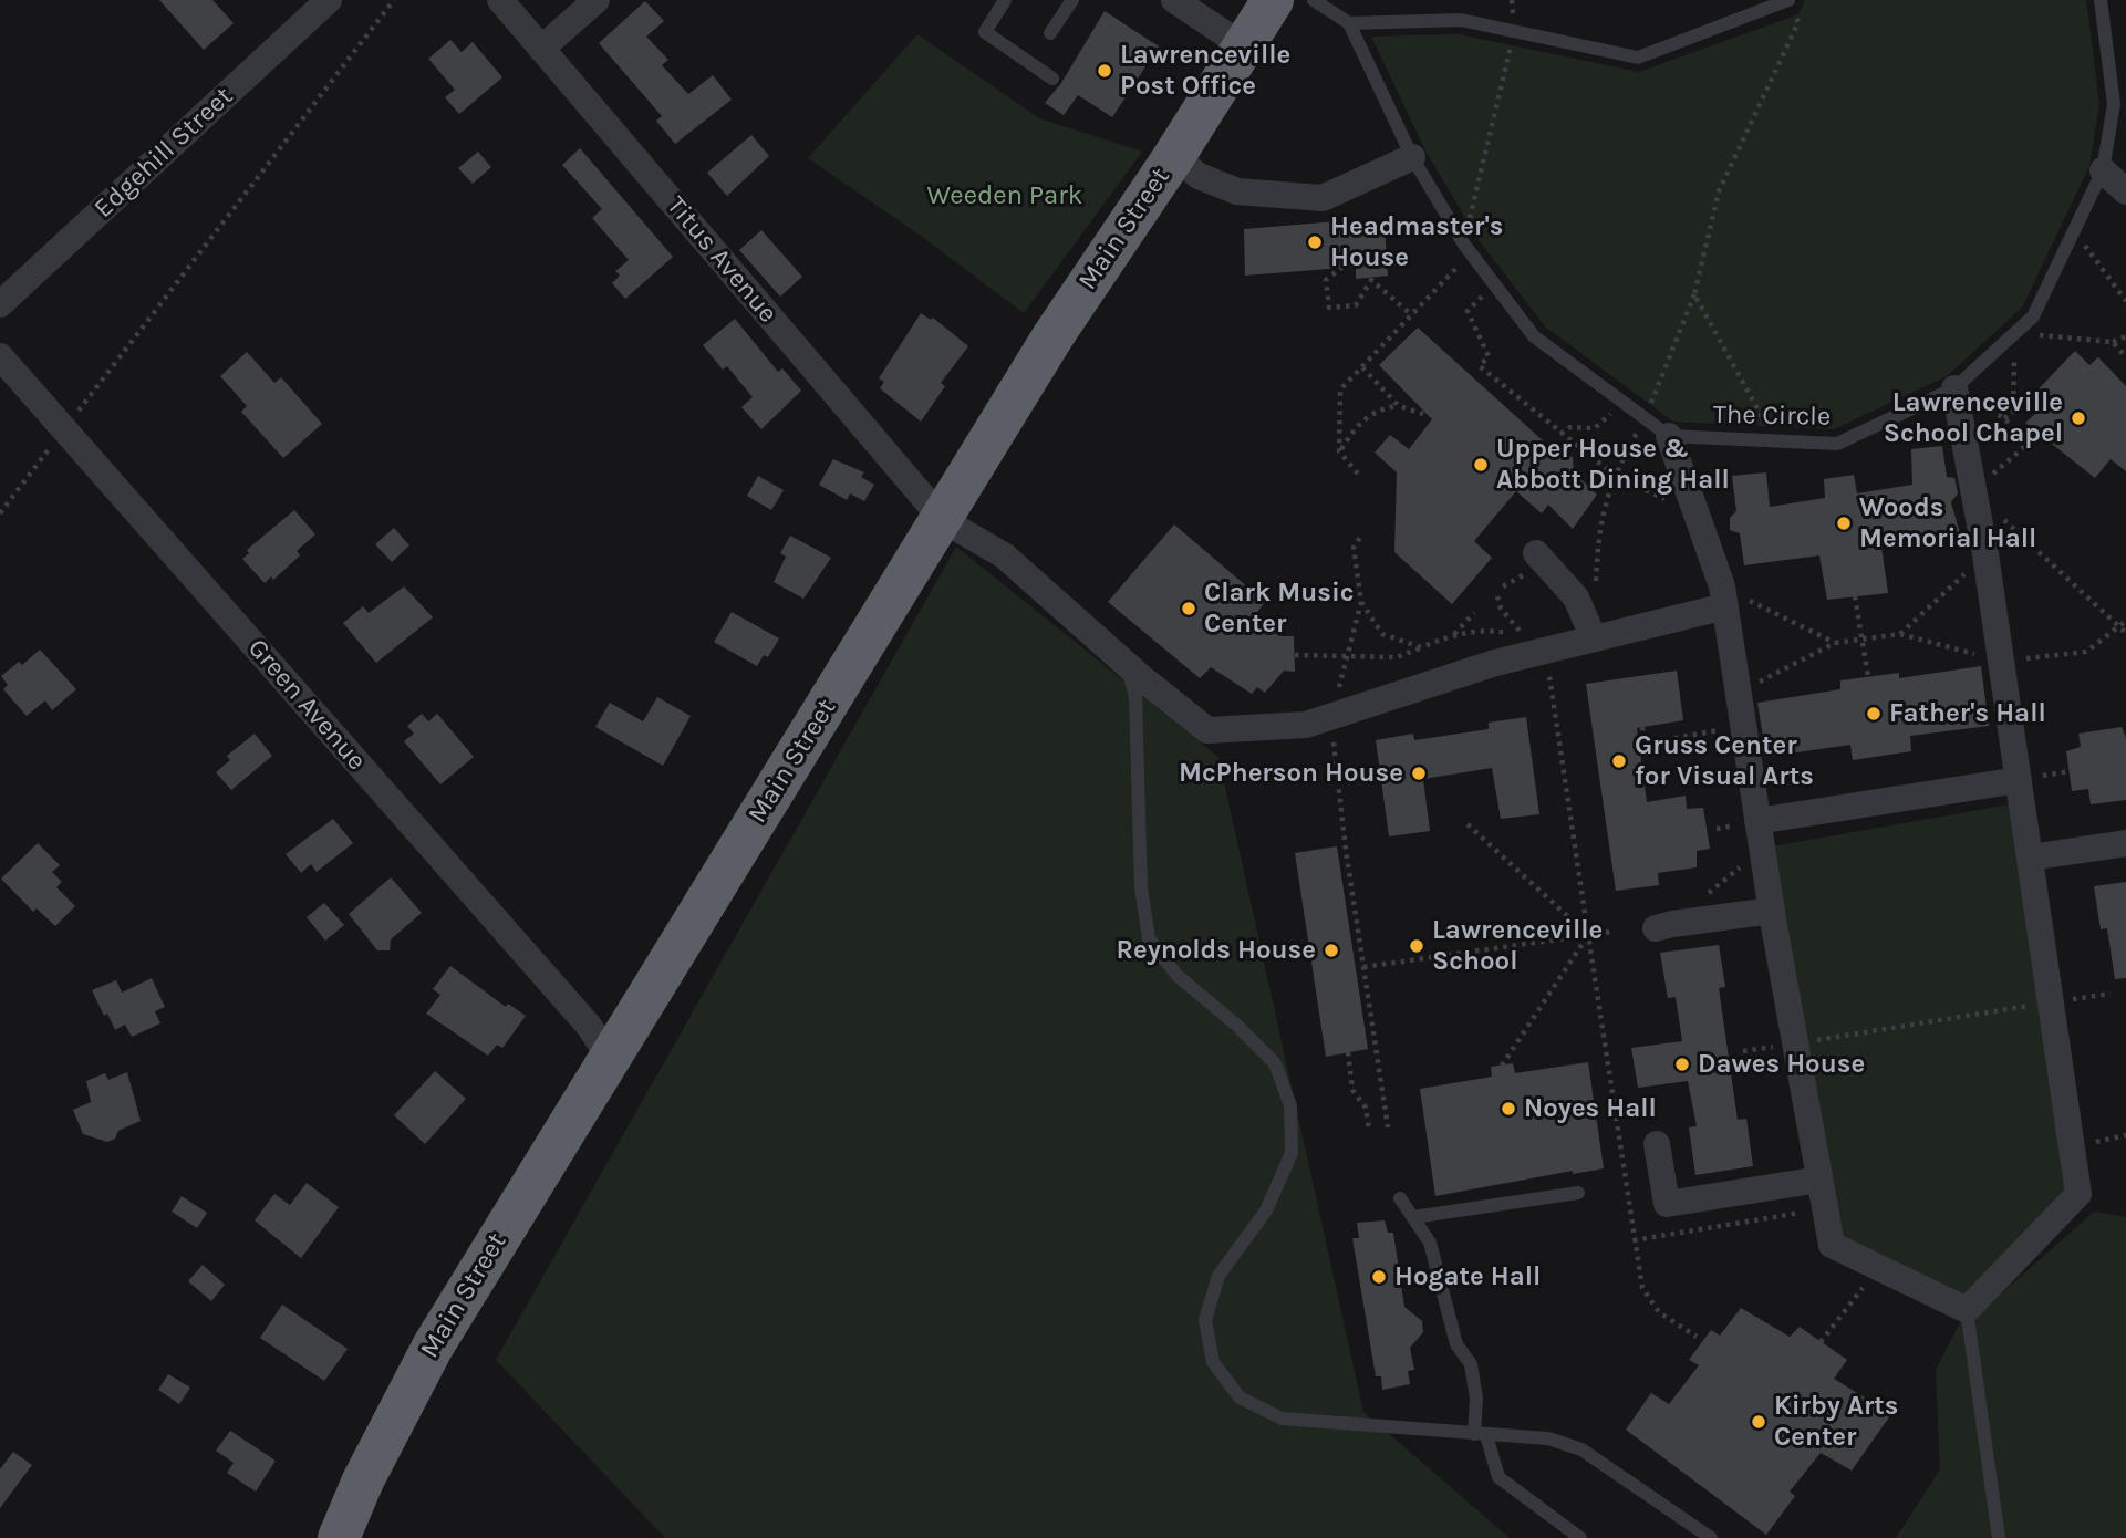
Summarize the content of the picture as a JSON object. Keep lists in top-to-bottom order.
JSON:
{
  "streets": {
    "highway": ["Main Street"],
    "street": ["Edgehill Street", "Titus Avenue", "Green Avenue"],
    "lane": ["The Circle"]
  },
  "crossings": [
    ["Main Street", "Titus Avenue"],
    ["Main Street", "Green Avenue"]
  ],
  "parks": ["Weeden Park"],
  "places": [
    "Lawrenceville Post Office",
    "Headmaster's House",
    "Lawrenceville School Chapel",
    "Upper House & Abbott Dining Hall",
    "Woods Memorial Hall",
    "Clark Music Center",
    "Father's Hall",
    "Gruss Center for Visual Arts",
    "McPherson House",
    "Lawrenceville School",
    "Reynolds House",
    "Dawes House",
    "Noyes Hall",
    "Hogate Hall",
    "Kirby Arts Center"
  ]
}
